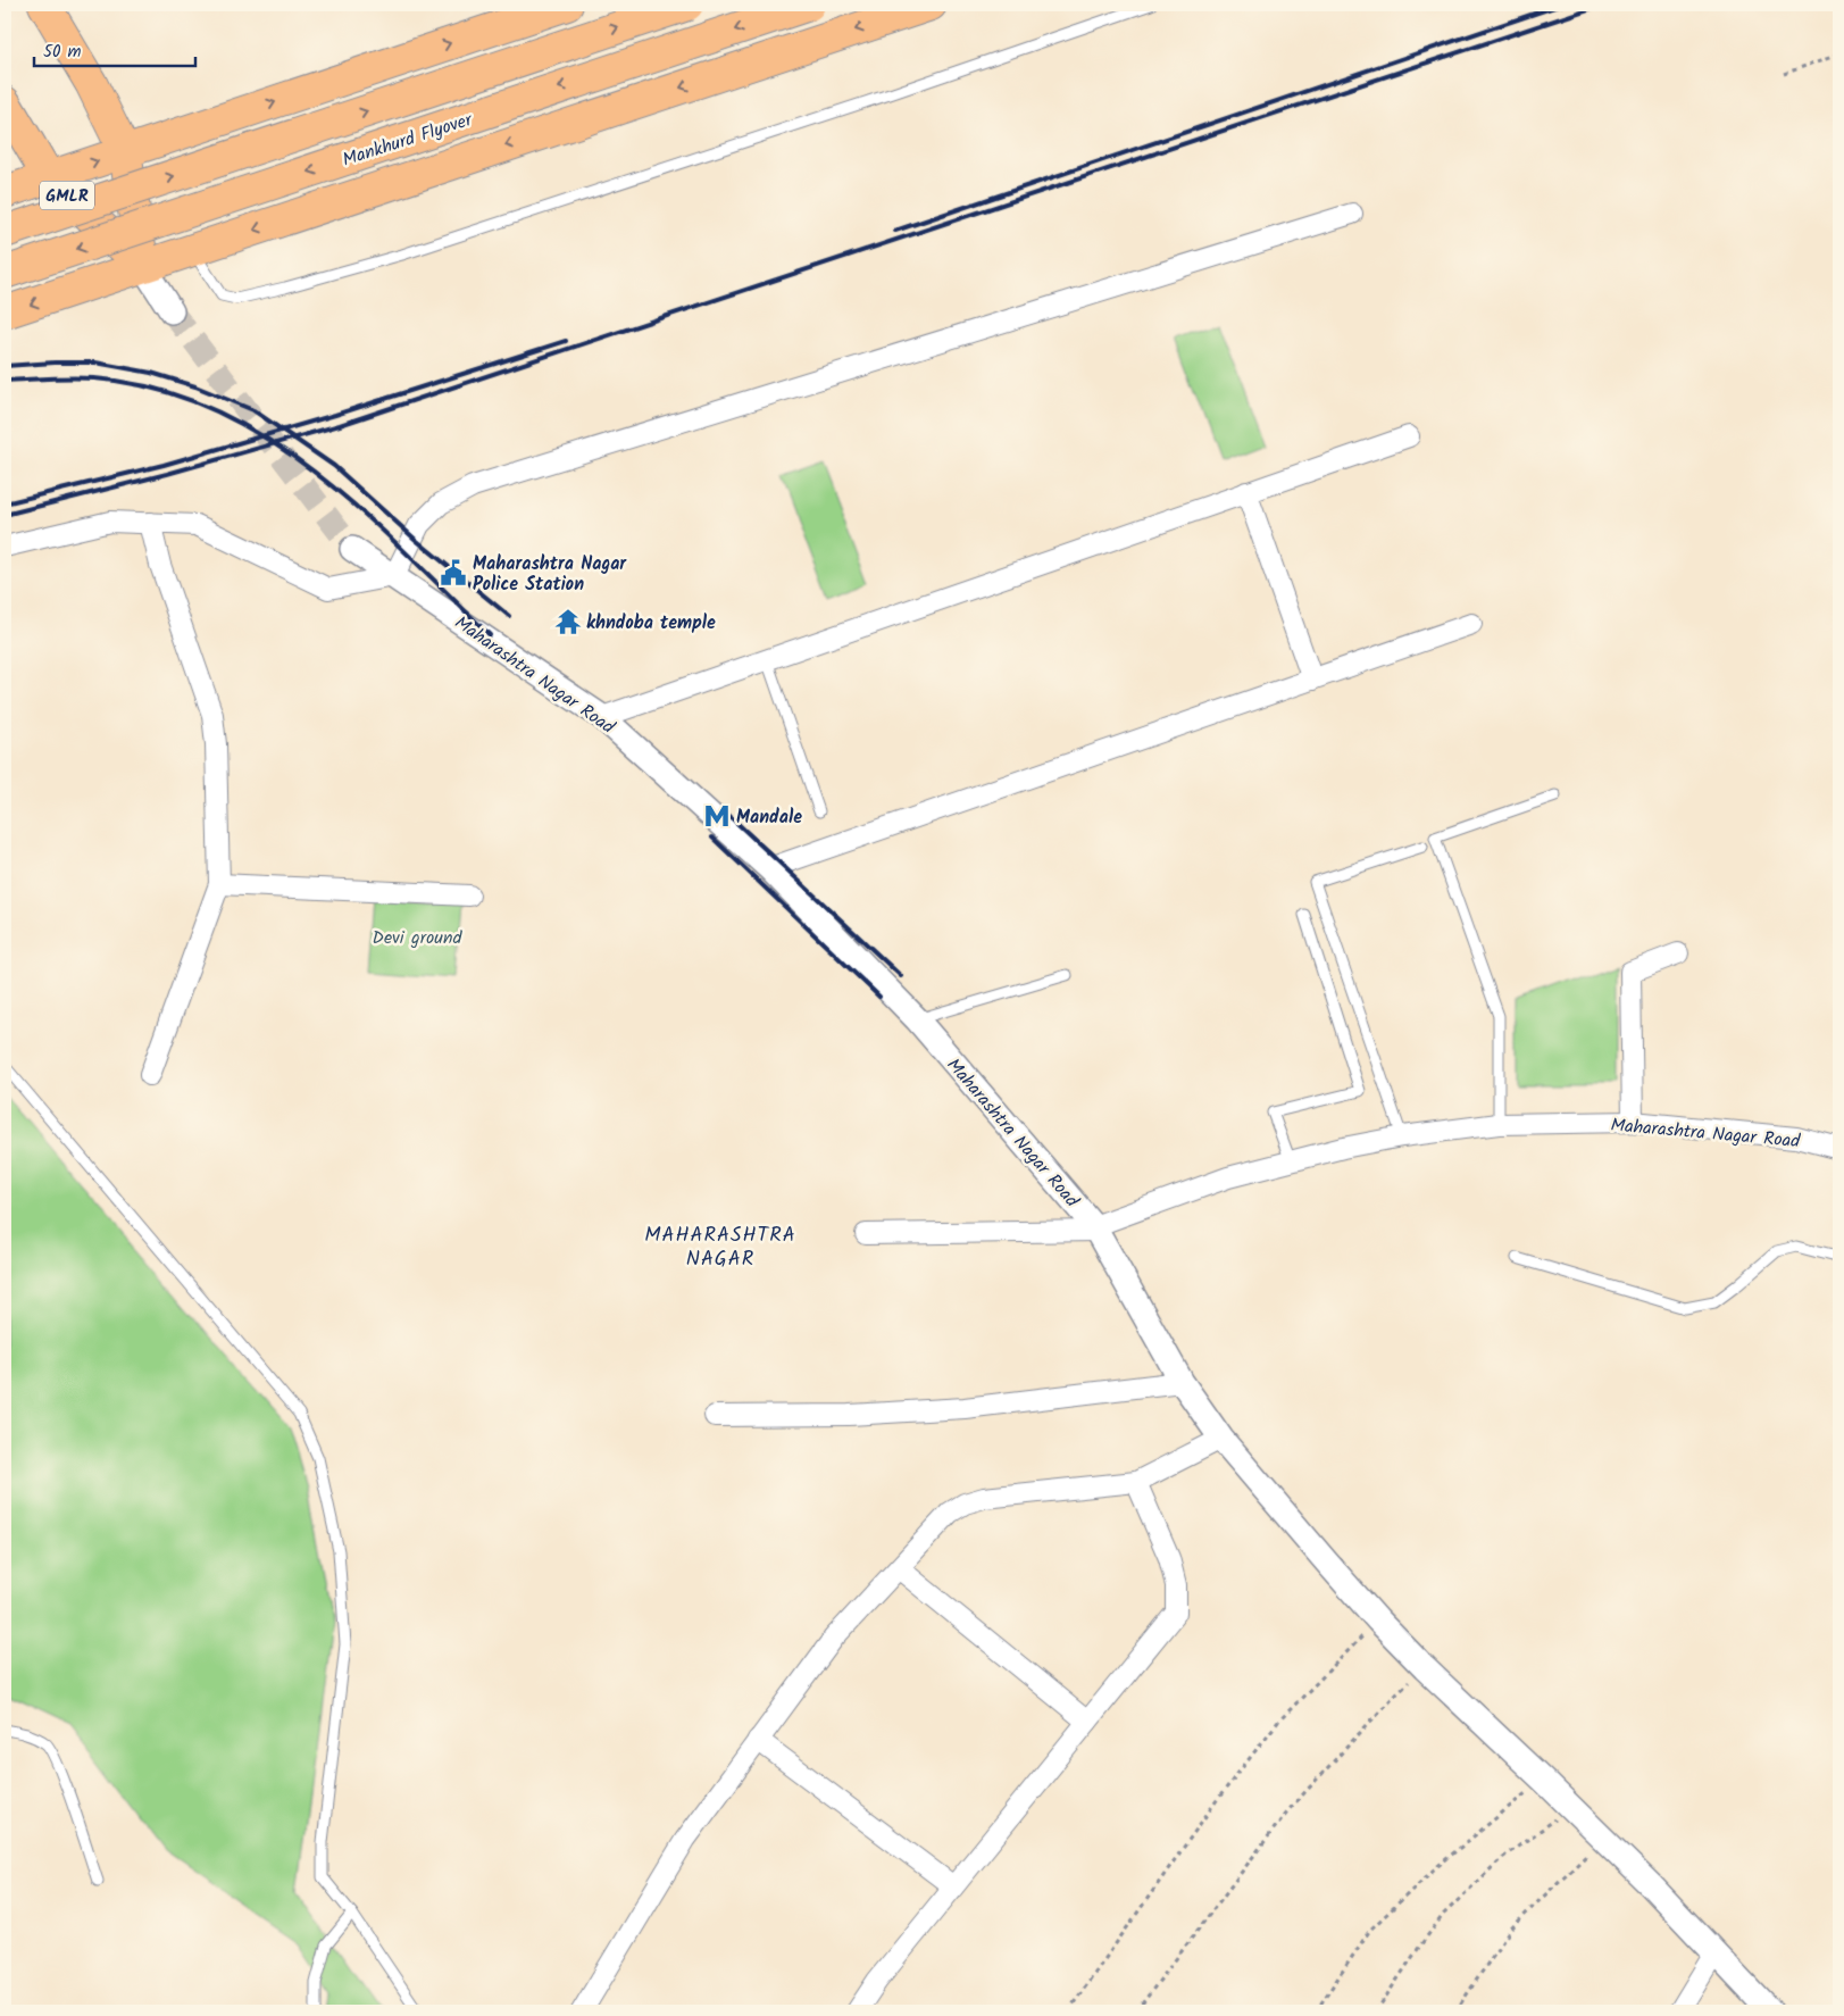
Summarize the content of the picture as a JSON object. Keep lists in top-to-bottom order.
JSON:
{
  "streets": {
    "highway": ["Mankhurd Flyover", "GMLR"],
    "street": ["Maharashtra Nagar Road"]
  },
  "districts": ["MAHARASHTRA NAGAR"],
  "parks": ["Devi ground"],
  "places": {
    "public building": ["Maharashtra Nagar Police Station"],
    "temple": ["khndoba temple"],
    "metro station": ["Mandale"]
  },
  "scale_bar": "50 m"
}
